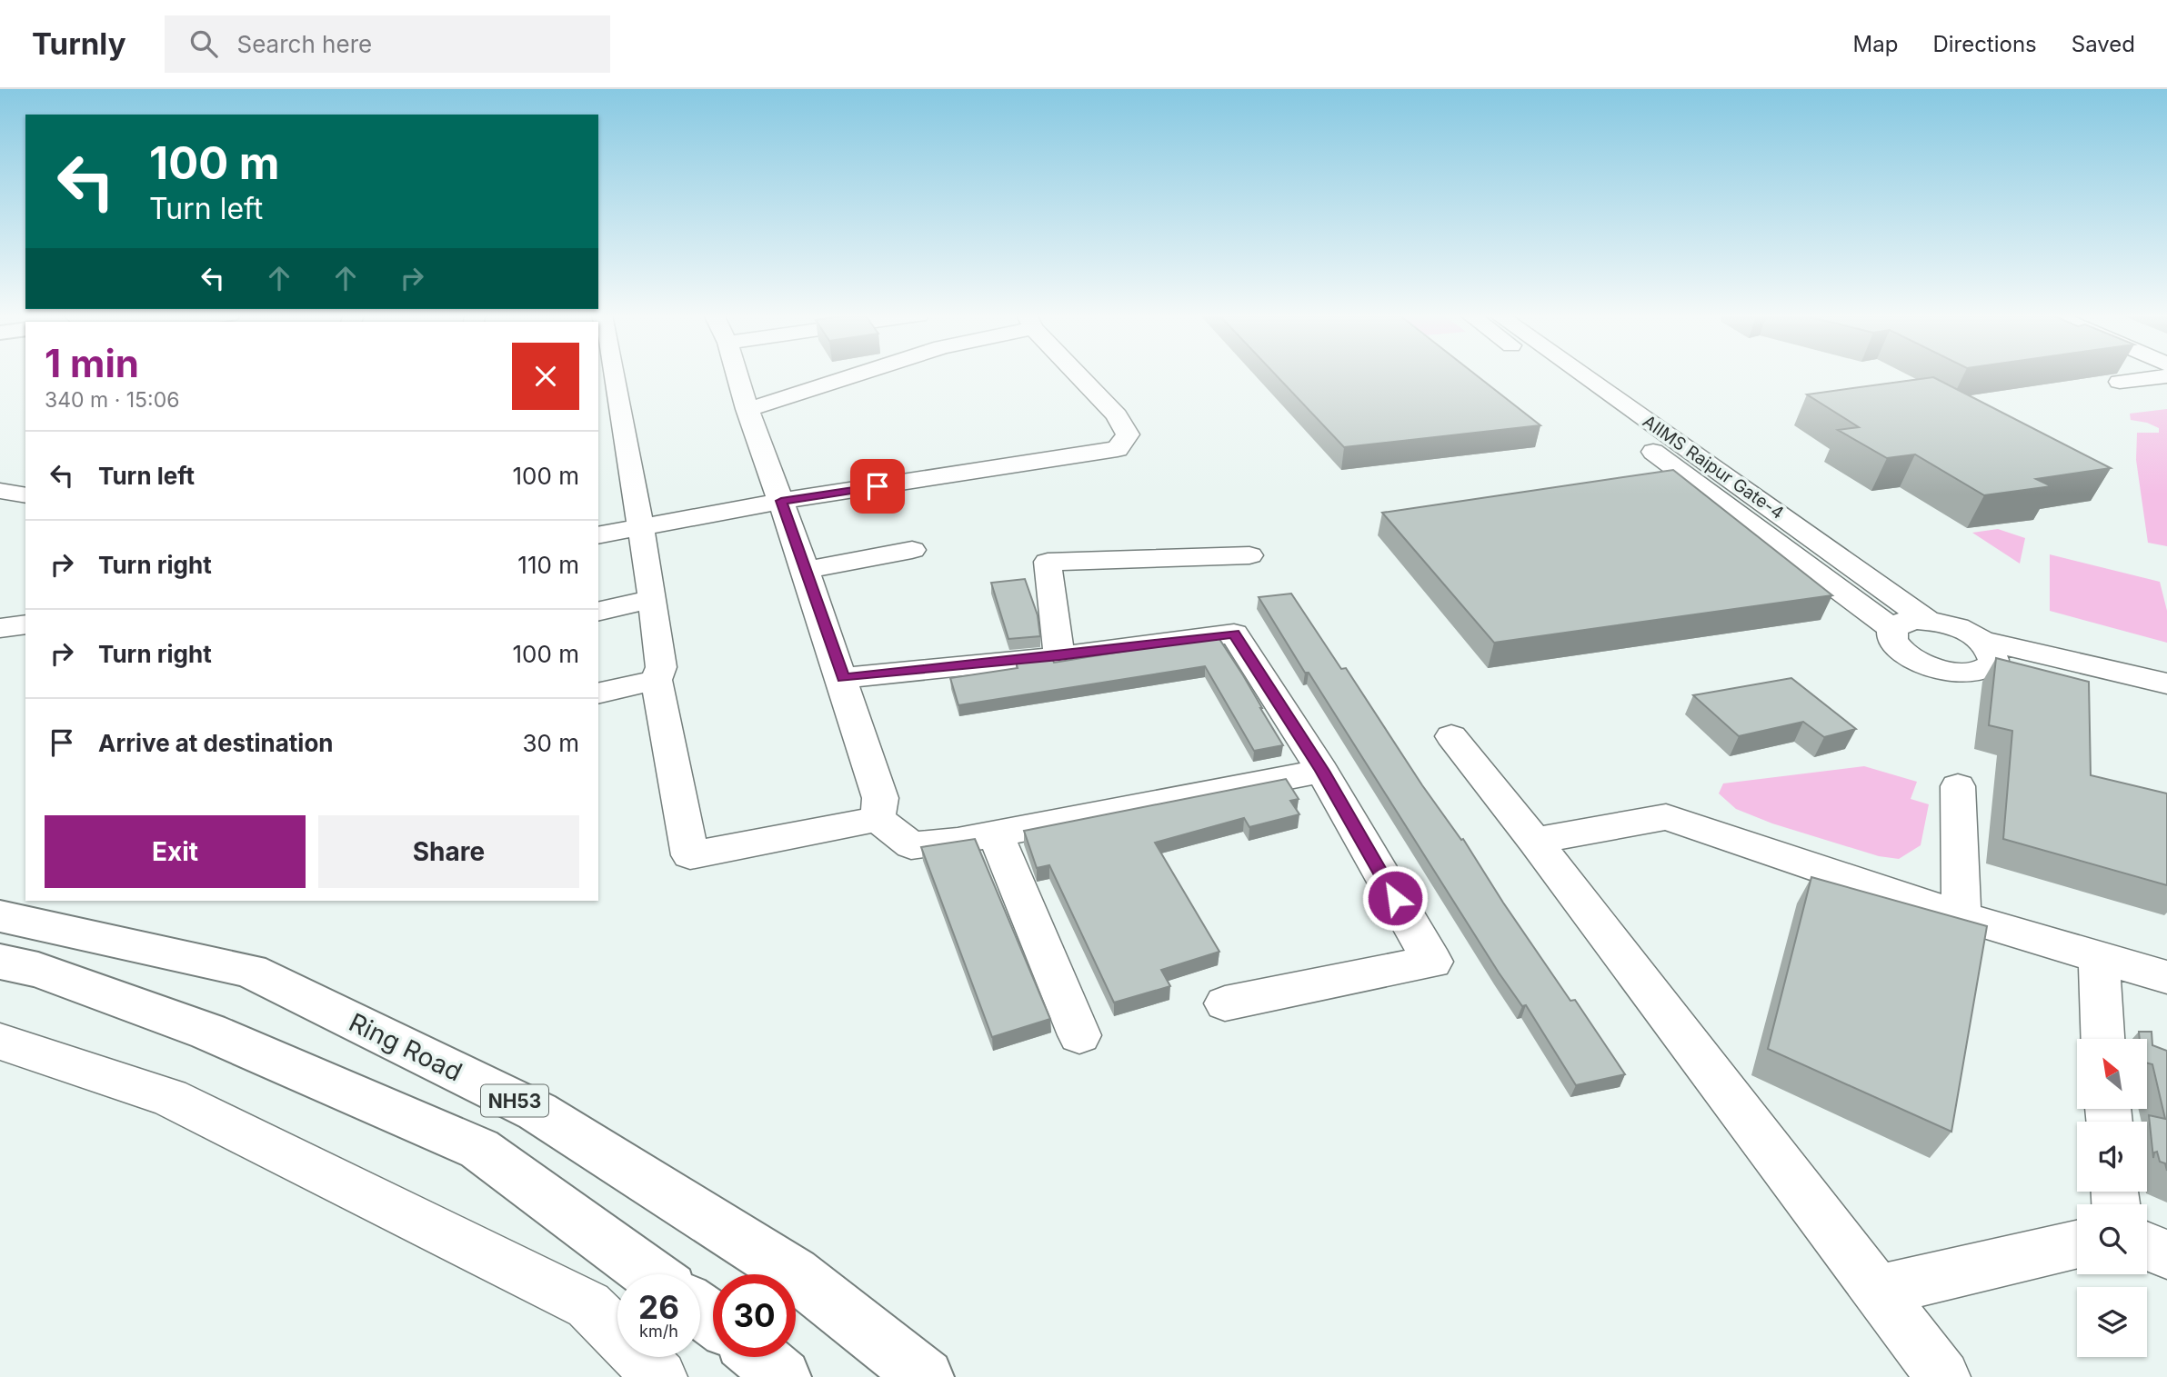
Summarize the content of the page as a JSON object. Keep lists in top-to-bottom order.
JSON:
{
  "streets": {
    "main road": ["Ring Road", "NH53"],
    "street": ["AIIMS Raipur Gate-4"]
  },
  "crossings": [
    ["Ring Road", "NH53"]
  ],
  "north": "top left",
  "page": {
    "header": "Turnly",
    "search": "Search here",
    "nav": ["Map", "Directions", "Saved"],
    "turn": ["100 m", "Turn left"],
    "heading": ["1 min", "340 m · 15:06"],
    "list": [
      {
        "name": "Turn left",
        "value": "100 m"
      },
      {
        "name": "Turn right",
        "value": "110 m"
      },
      {
        "name": "Turn right",
        "value": "100 m"
      },
      {
        "name": "Arrive at destination",
        "value": "30 m"
      }
    ],
    "buttons": ["Exit", "Share"],
    "speed": "26 km/h",
    "limit": "30"
  }
}
